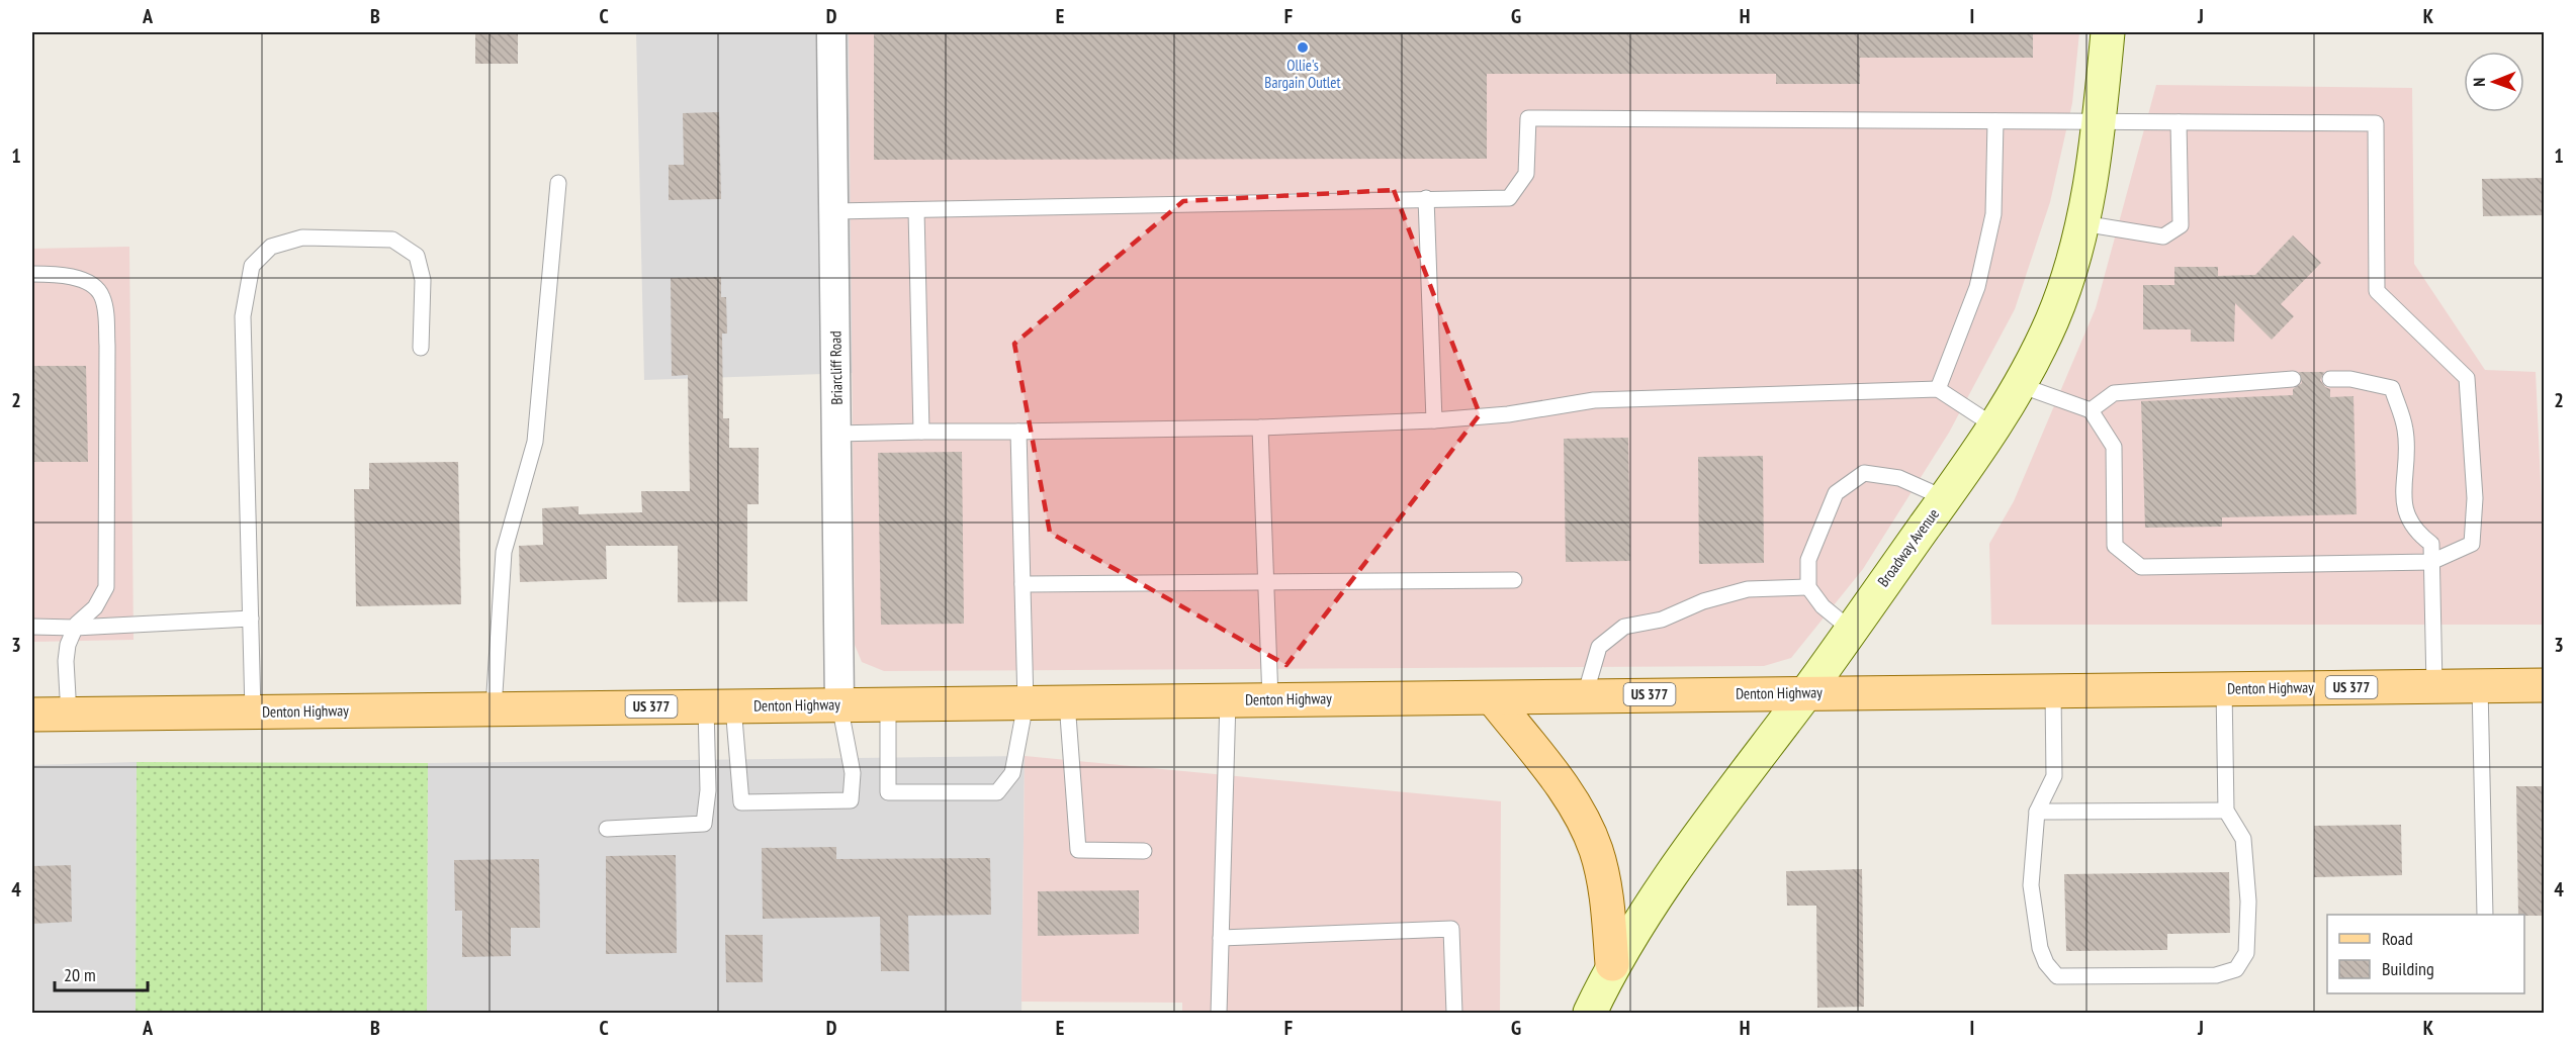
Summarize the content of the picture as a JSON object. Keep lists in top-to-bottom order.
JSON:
{
  "streets": {
    "main road": ["Broadway Avenue", "US 377", "Denton Highway"],
    "street": ["Briarcliff Road"]
  },
  "crossings": [
    ["Briarcliff Road", "Denton Highway"],
    ["Broadway Avenue", "Denton Highway"]
  ],
  "places": ["Ollie's Bargain Outlet"],
  "legend": ["Road", "Building"],
  "scale_bar": "20 m",
  "north": "left",
  "grid": {
    "columns": [
      "A",
      "B",
      "C",
      "D",
      "E",
      "F",
      "G",
      "H",
      "I",
      "J",
      "K"
    ],
    "rows": [
      "1",
      "2",
      "3",
      "4"
    ]
  }
}
